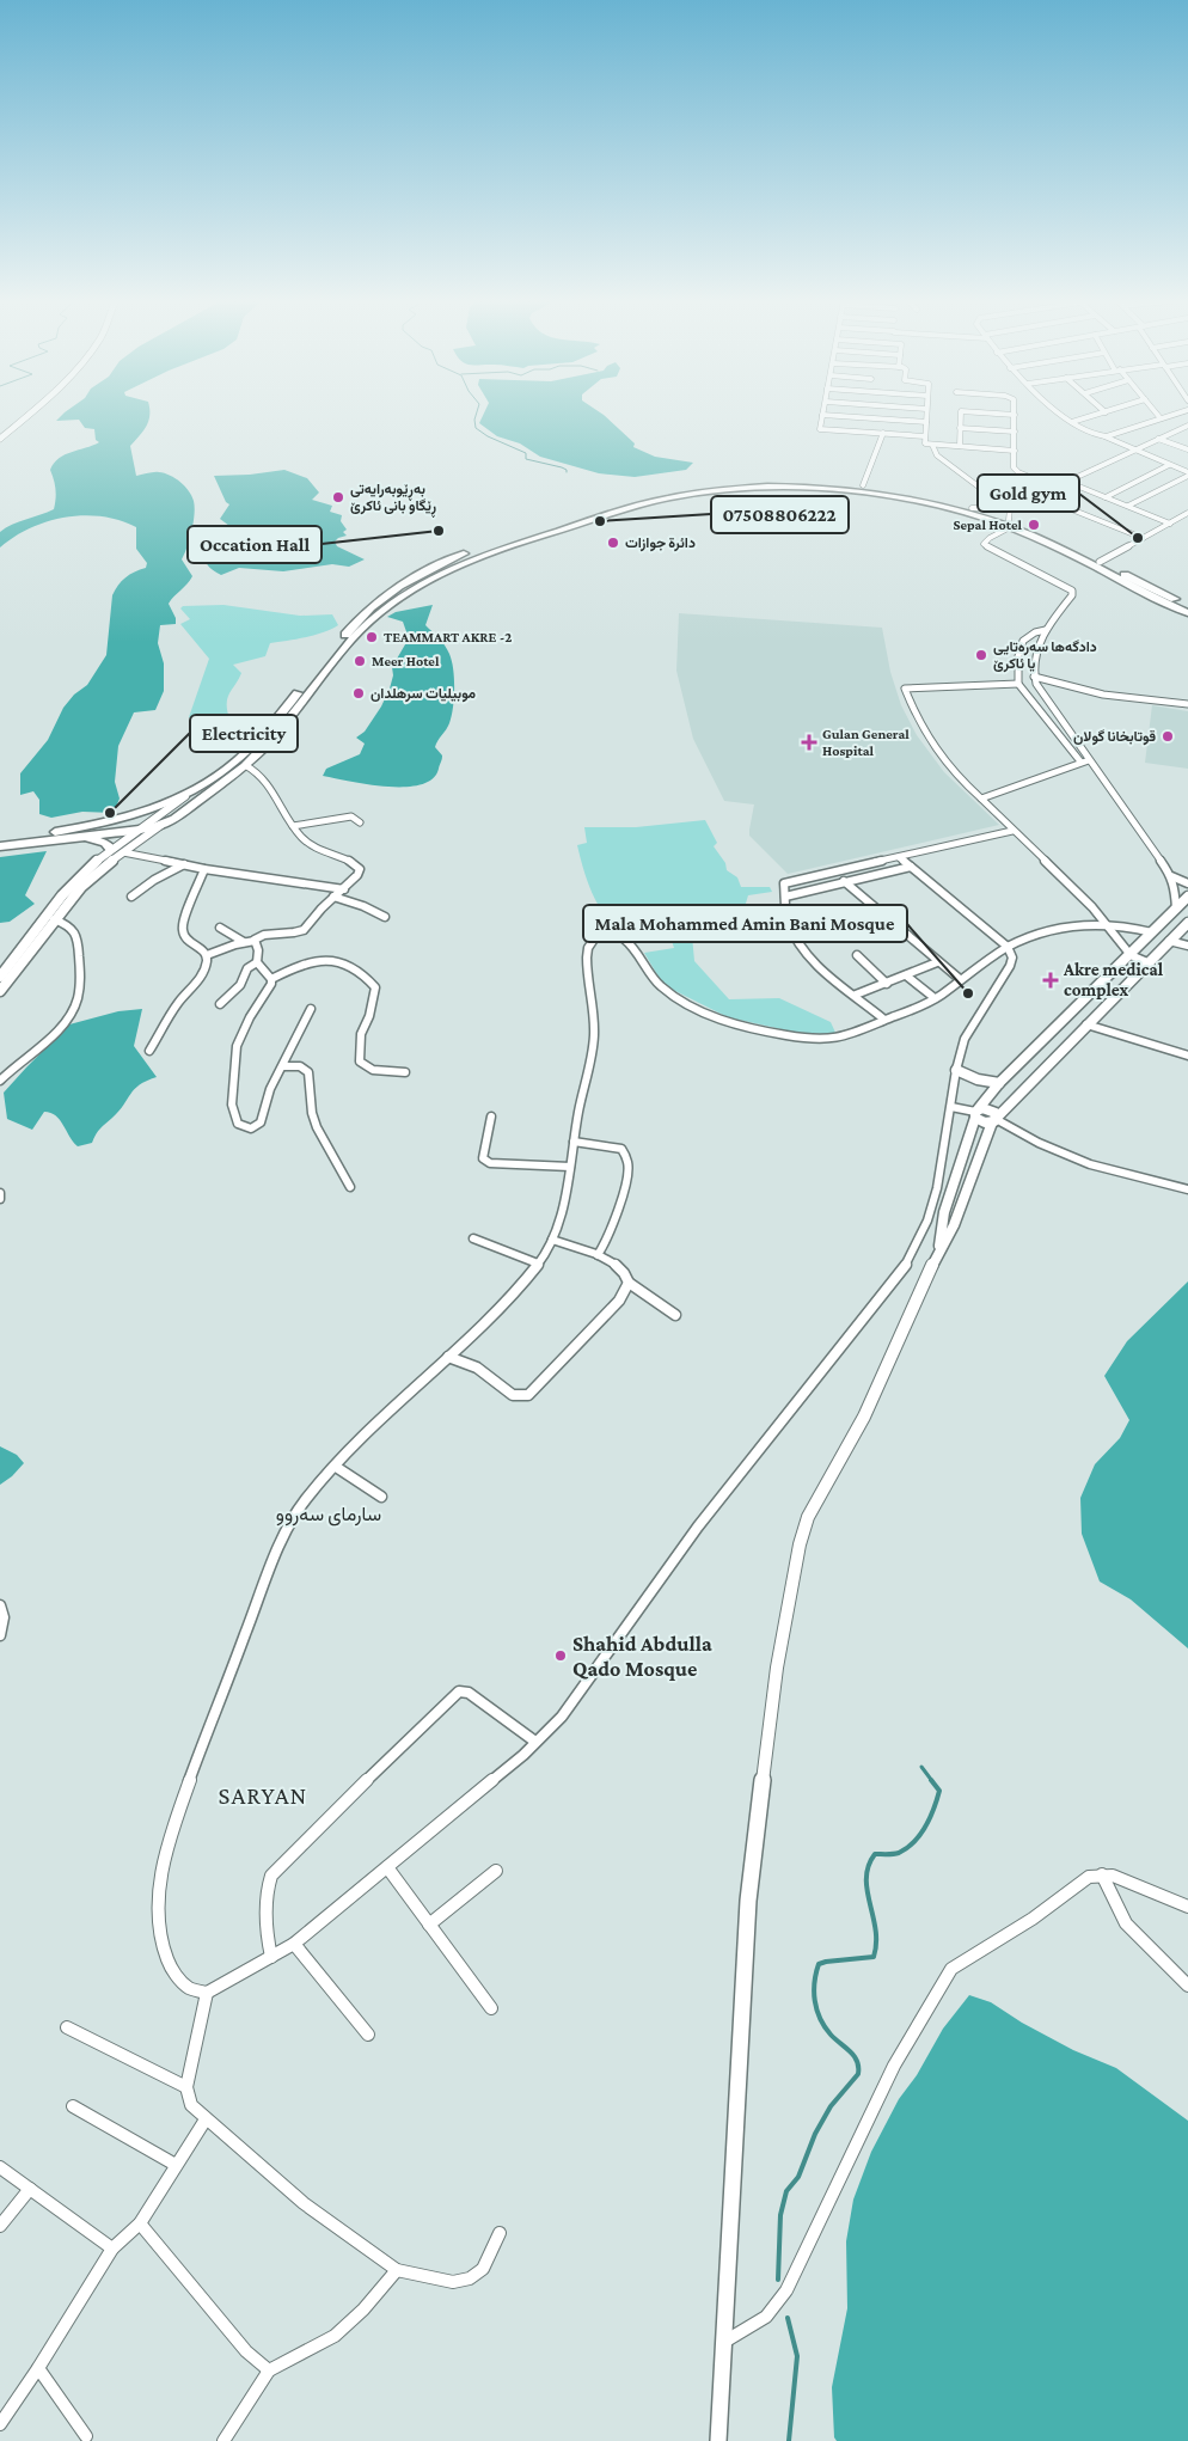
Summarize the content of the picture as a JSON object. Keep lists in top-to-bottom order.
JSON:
{
  "districts": ["سارمای سەروو", "SARYAN"],
  "places": {
    "other": [
      "بەڕێوبەرایەتی ڕێگاو بانی ئاکرێ",
      "07508806222",
      "Sepal Hotel",
      "Occation Hall",
      "Gold gym",
      "دائرة جوازات",
      "TEAMMART AKRE -2",
      "دادگەها سەرەتایی یا ئاکرێ",
      "Meer Hotel",
      "موبيليات سرهلدان",
      "قوتابخانا گولان",
      "Electricity",
      "Mala Mohammed Amin Bani Mosque",
      "Shahid Abdulla Qado Mosque"
    ],
    "health": ["Gulan General Hospital", "Akre medical complex"]
  }
}
